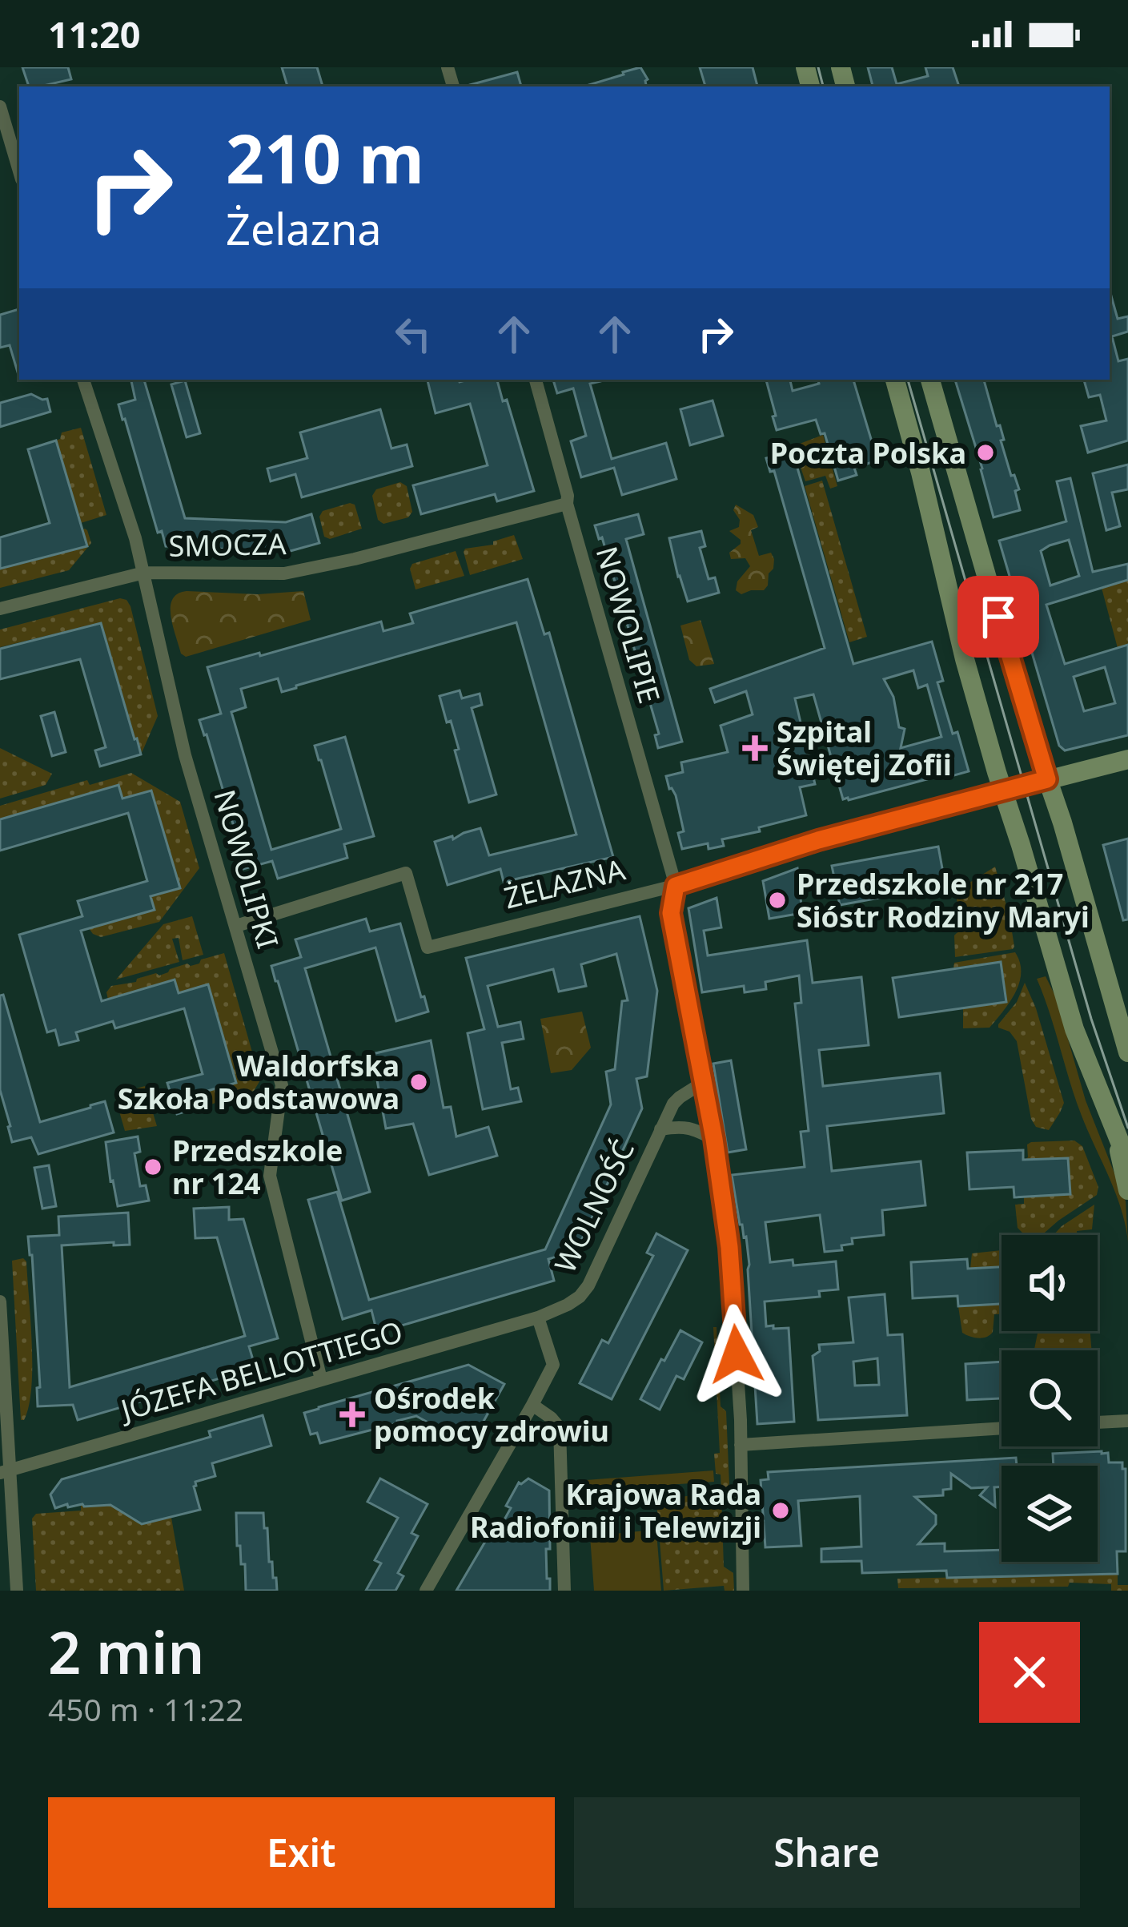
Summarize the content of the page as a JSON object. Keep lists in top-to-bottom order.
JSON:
{
  "streets": {
    "main road": ["ŻELAZNA"],
    "street": [
      "SMOCZA",
      "NOWOLIPIE",
      "NOWOLIPKI",
      "WOLNOŚĆ",
      "JÓZEFA BELLOTTIEGO"
    ]
  },
  "crossings": [
    ["SMOCZA", "NOWOLIPIE"],
    ["SMOCZA", "NOWOLIPKI"],
    ["NOWOLIPIE", "ŻELAZNA"],
    ["NOWOLIPIE", "WOLNOŚĆ"],
    ["NOWOLIPKI", "ŻELAZNA"],
    ["NOWOLIPKI", "JÓZEFA BELLOTTIEGO"],
    ["WOLNOŚĆ", "JÓZEFA BELLOTTIEGO"]
  ],
  "places": {
    "other": [
      "Poczta Polska",
      "Przedszkole nr 217 Sióstr Rodziny Maryi",
      "Waldorfska Szkoła Podstawowa",
      "Przedszkole nr 124",
      "Krajowa Rada Radiofonii i Telewizji"
    ],
    "health": ["Szpital Świętej Zofii", "Ośrodek pomocy zdrowiu"]
  },
  "page": {
    "status": "11:20",
    "turn": ["210 m", "Żelazna"],
    "heading": ["2 min", "450 m · 11:22"],
    "buttons": ["Exit", "Share"]
  }
}
